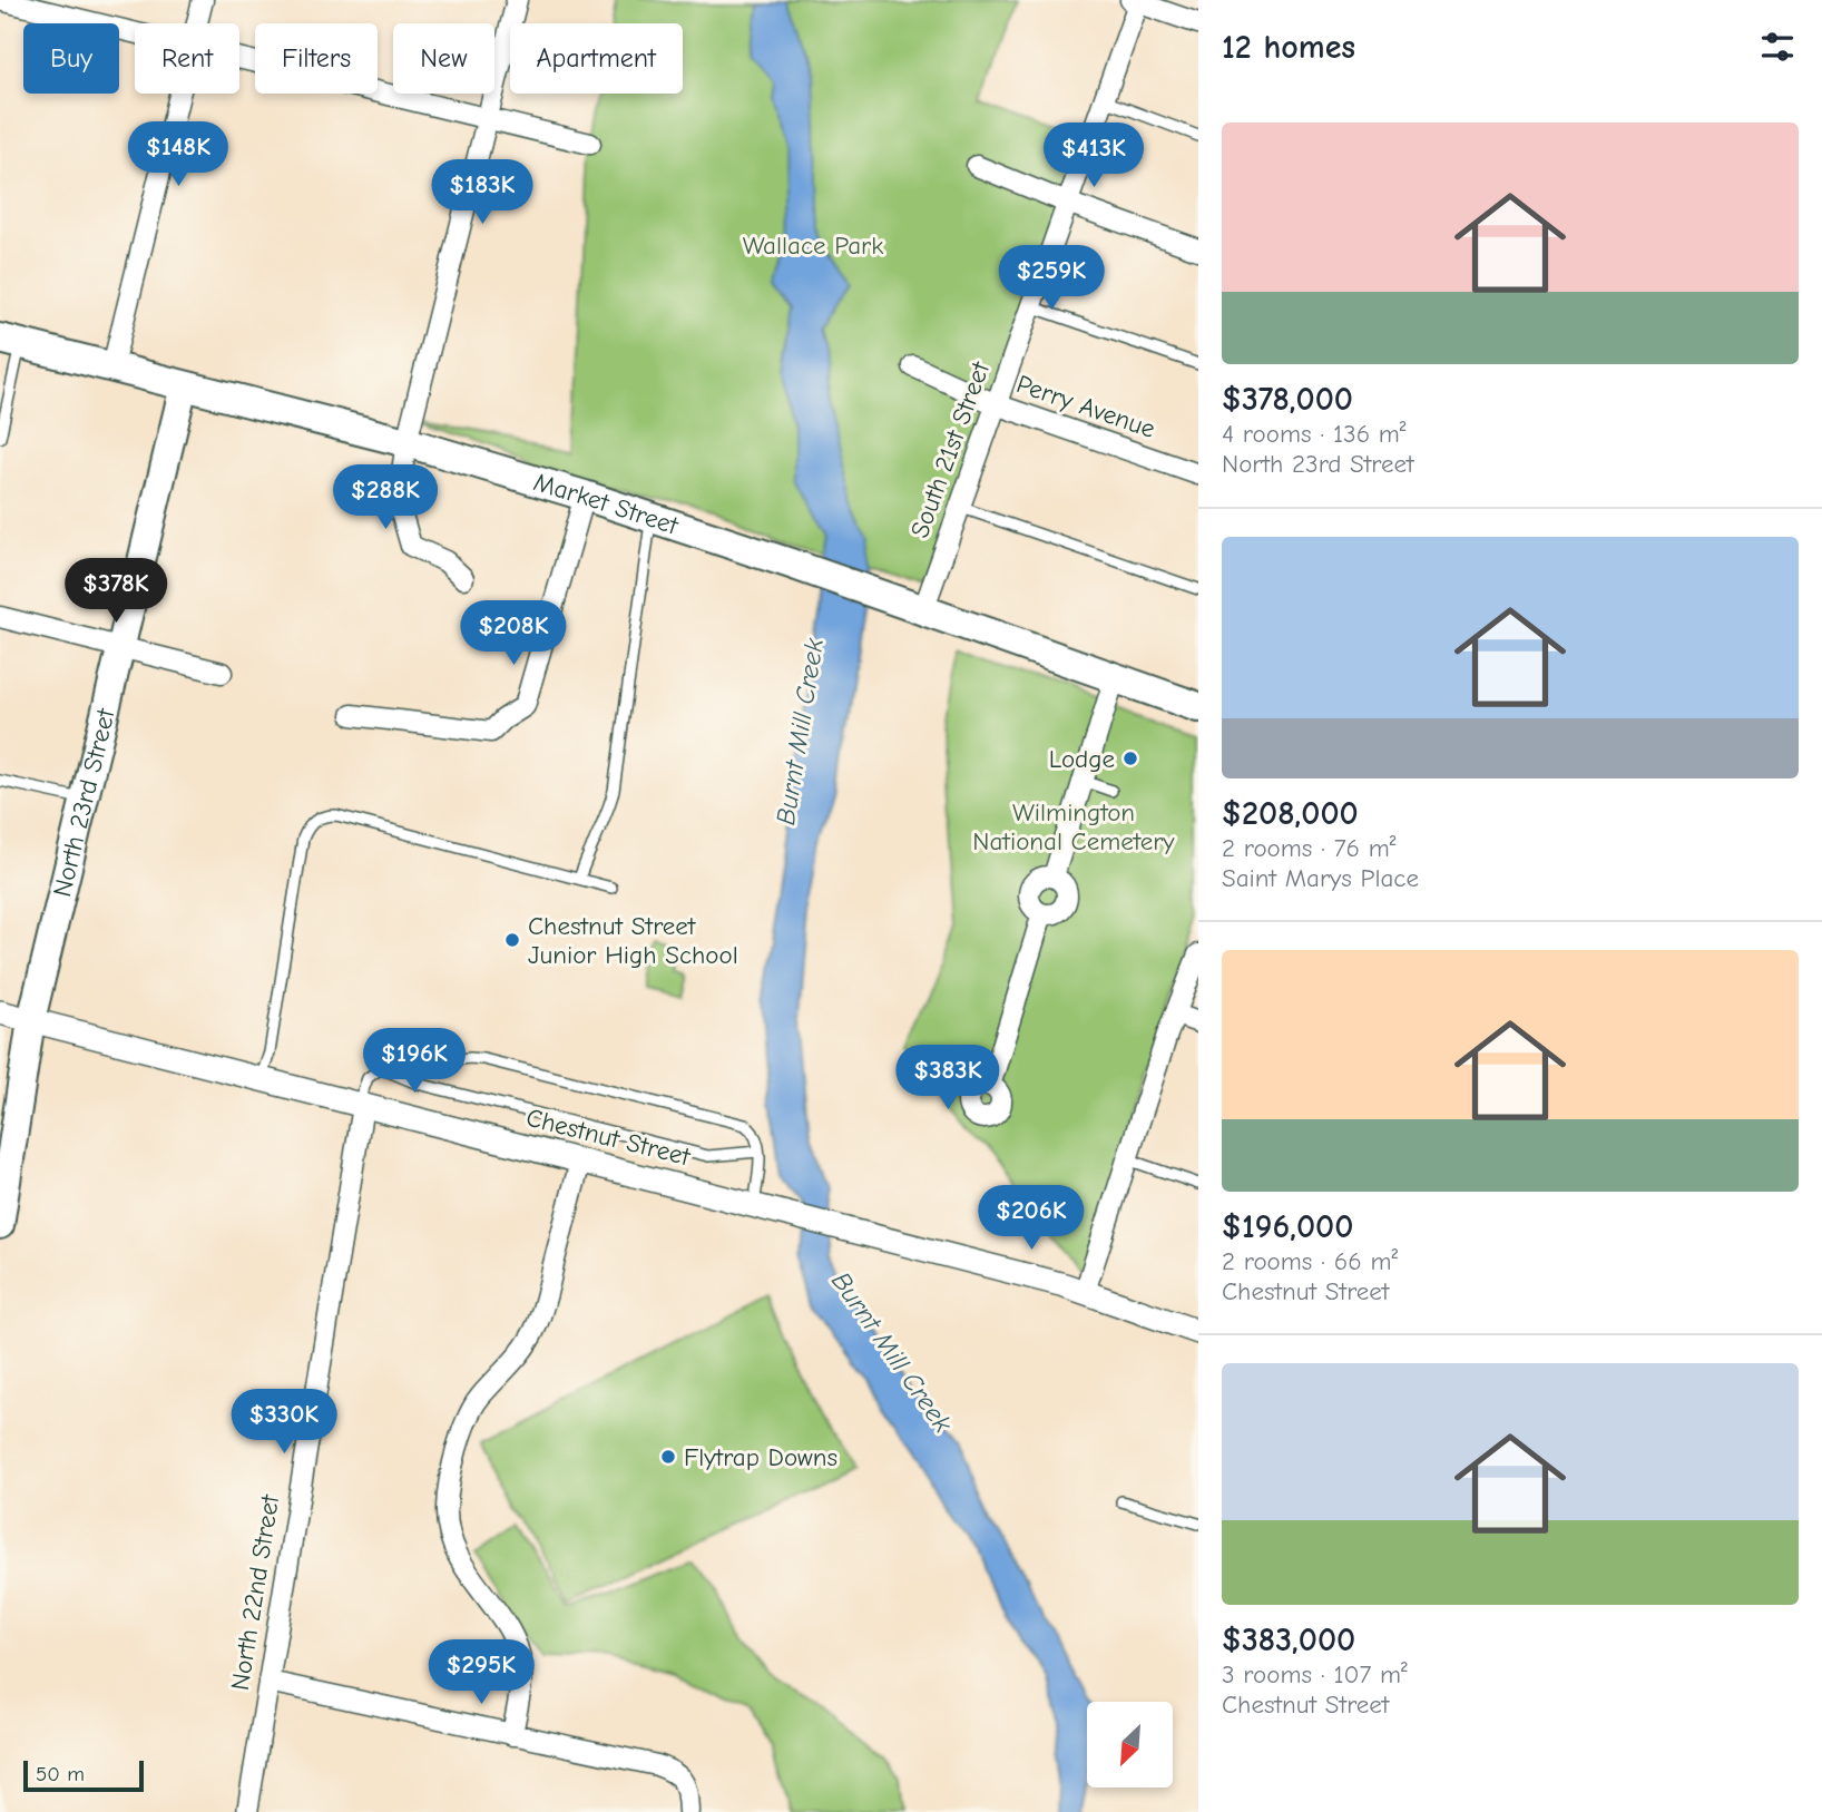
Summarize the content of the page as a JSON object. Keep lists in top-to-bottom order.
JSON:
{
  "streets": {
    "main road": ["Market Street", "North 23rd Street"],
    "street": [
      "Perry Avenue",
      "South 21st Street",
      "Chestnut Street",
      "North 22nd Street"
    ]
  },
  "crossings": [
    ["Perry Avenue", "South 21st Street"],
    ["South 21st Street", "Market Street"],
    ["Market Street", "North 23rd Street"],
    ["North 23rd Street", "Chestnut Street"],
    ["Chestnut Street", "North 22nd Street"]
  ],
  "water": ["Burnt Mill Creek"],
  "parks": ["Wallace Park", "Wilmington National Cemetery"],
  "places": ["Lodge", "Chestnut Street Junior High School", "Flytrap Downs"],
  "scale_bar": "50 m",
  "north": "bottom left",
  "page": {
    "heading": "12 homes",
    "chip": [
      "Buy",
      "Rent",
      "Filters",
      "New",
      "Apartment"
    ],
    "list": [
      {
        "name": "$378,000",
        "note": "4 rooms · 136 m² · North 23rd Street"
      },
      {
        "name": "$208,000",
        "note": "2 rooms · 76 m² · Saint Marys Place"
      },
      {
        "name": "$196,000",
        "note": "2 rooms · 66 m² · Chestnut Street"
      },
      {
        "name": "$383,000",
        "note": "3 rooms · 107 m² · Chestnut Street"
      }
    ],
    "price": [
      "$148K",
      "$413K",
      "$183K",
      "$259K",
      "$288K",
      "$378K",
      "$208K",
      "$196K",
      "$383K",
      "$206K",
      "$330K",
      "$295K"
    ],
    "scale": "50 m"
  }
}
